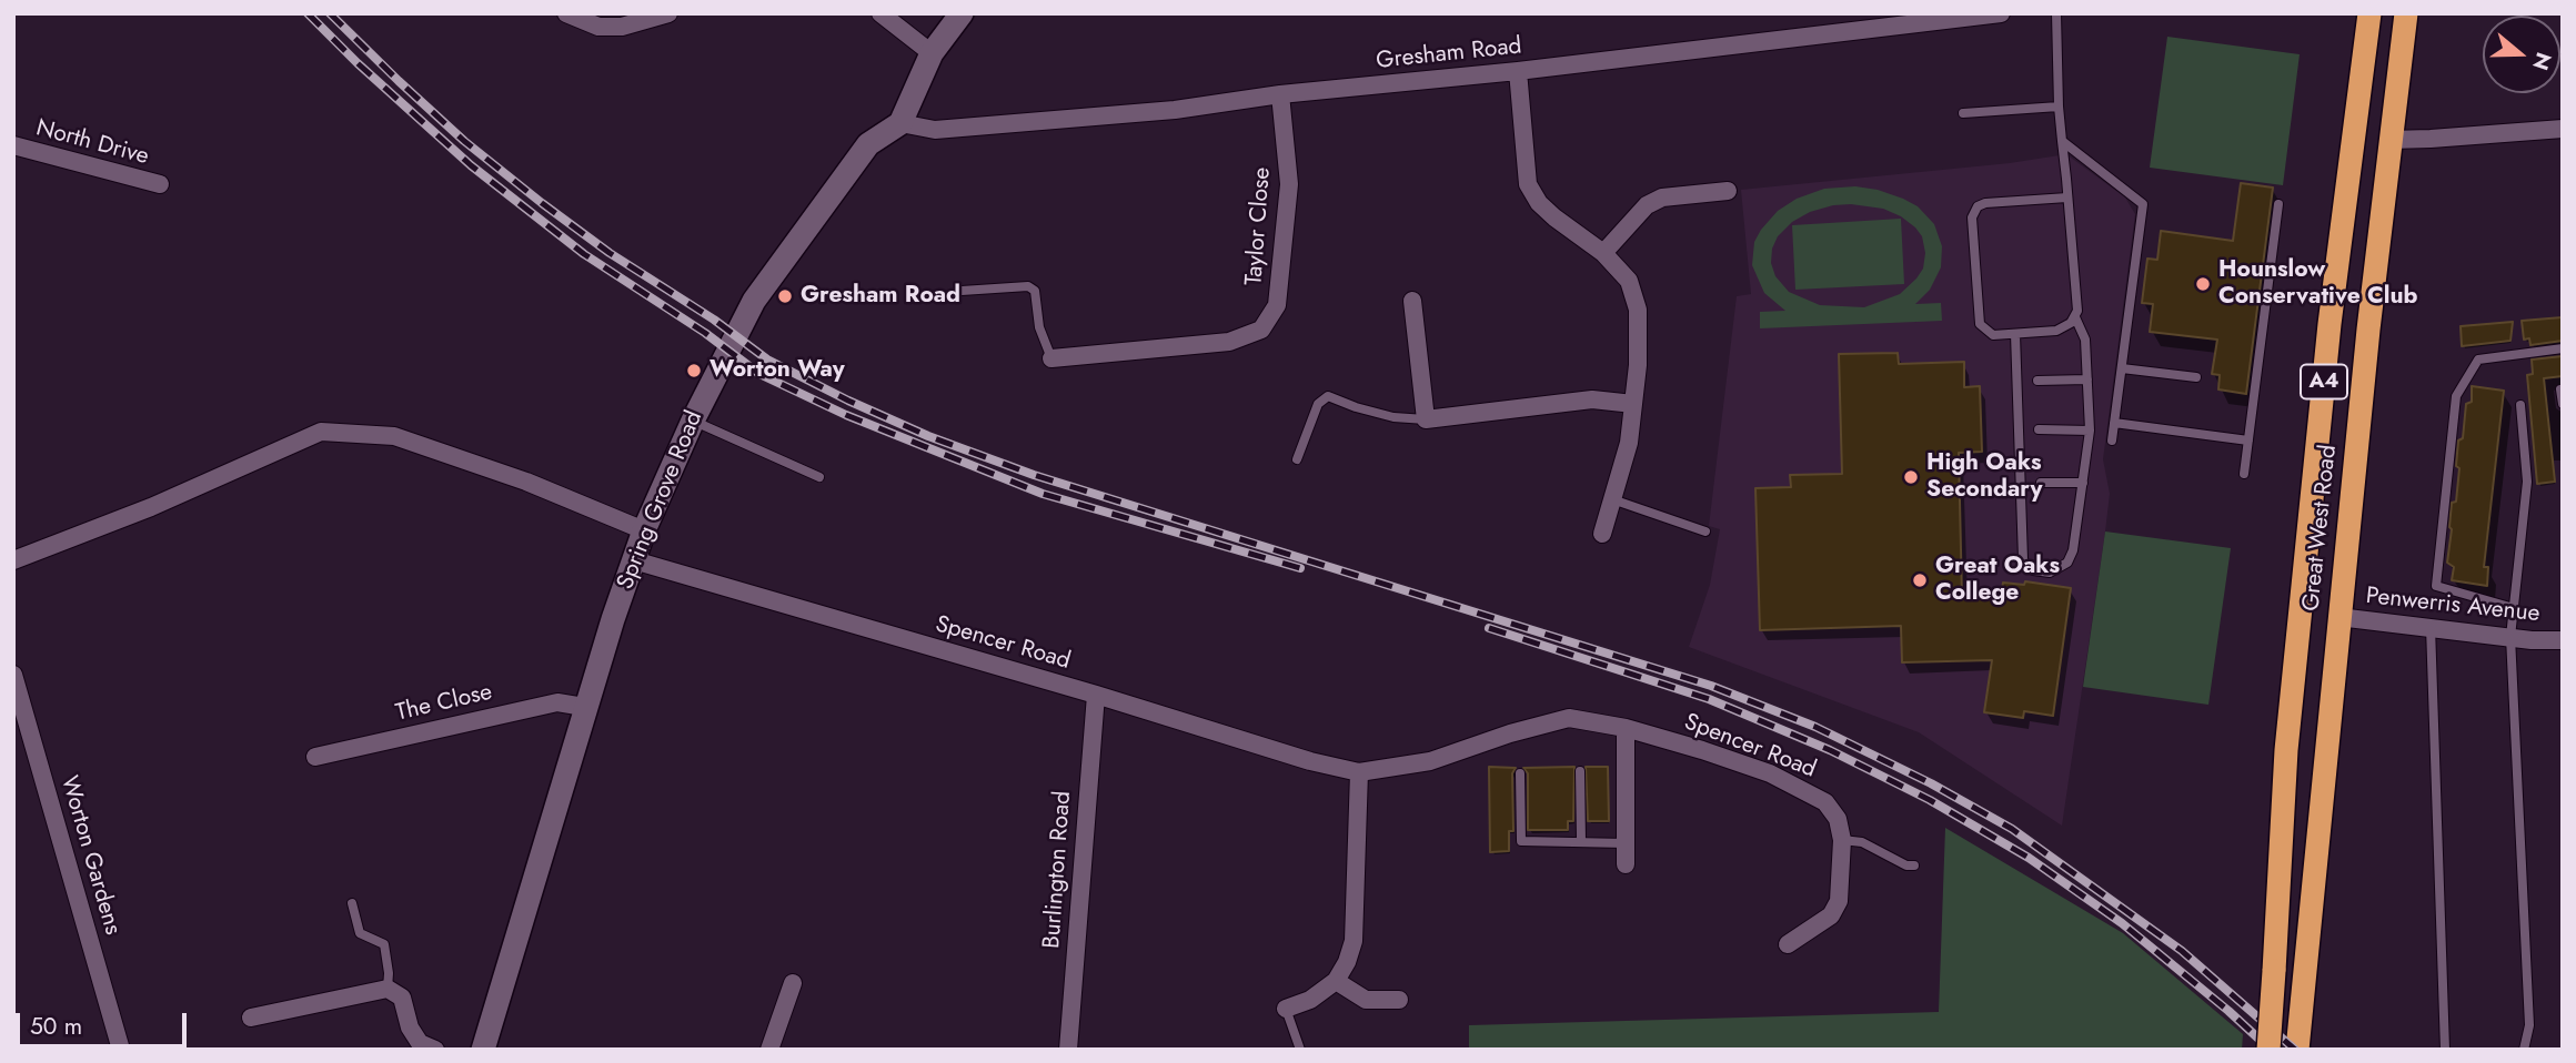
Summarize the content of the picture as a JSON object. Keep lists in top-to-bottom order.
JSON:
{
  "streets": {
    "highway": ["A4", "Great West Road"],
    "main road": ["Spring Grove Road"],
    "street": [
      "Gresham Road",
      "North Drive",
      "Taylor Close",
      "Penwerris Avenue",
      "Spencer Road",
      "The Close",
      "Worton Gardens",
      "Burlington Road"
    ]
  },
  "crossings": [
    ["Gresham Road", "Taylor Close"],
    ["Gresham Road", "Spring Grove Road"],
    ["Spring Grove Road", "Spencer Road"],
    ["Spring Grove Road", "The Close"],
    ["Great West Road", "Penwerris Avenue"],
    ["Spencer Road", "Burlington Road"]
  ],
  "places": [
    "Hounslow Conservative Club",
    "Gresham Road",
    "Worton Way",
    "High Oaks Secondary",
    "Great Oaks College"
  ],
  "scale_bar": "50 m",
  "north": "right"
}
